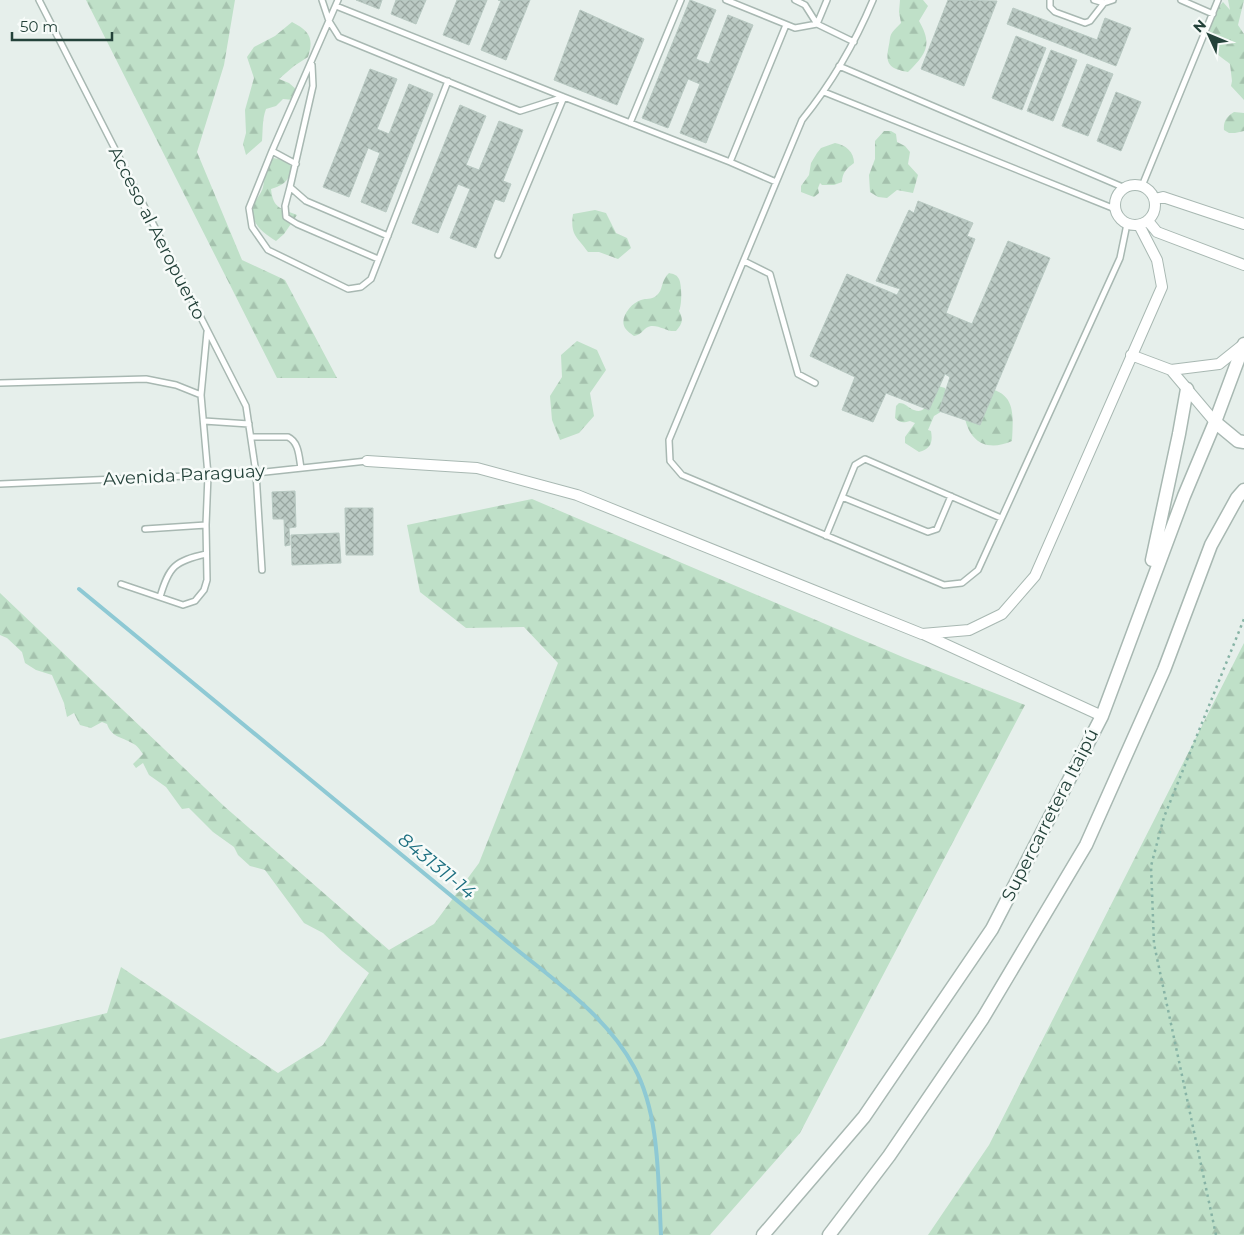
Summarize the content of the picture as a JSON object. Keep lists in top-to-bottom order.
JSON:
{
  "streets": {
    "street": ["Supercarretera Itaipú"],
    "lane": ["Acceso al Aeropuerto", "Avenida Paraguay"]
  },
  "crossings": [
    ["Acceso al Aeropuerto", "Avenida Paraguay"]
  ],
  "water": ["8431311-14"],
  "scale_bar": "50 m",
  "north": "top left"
}
